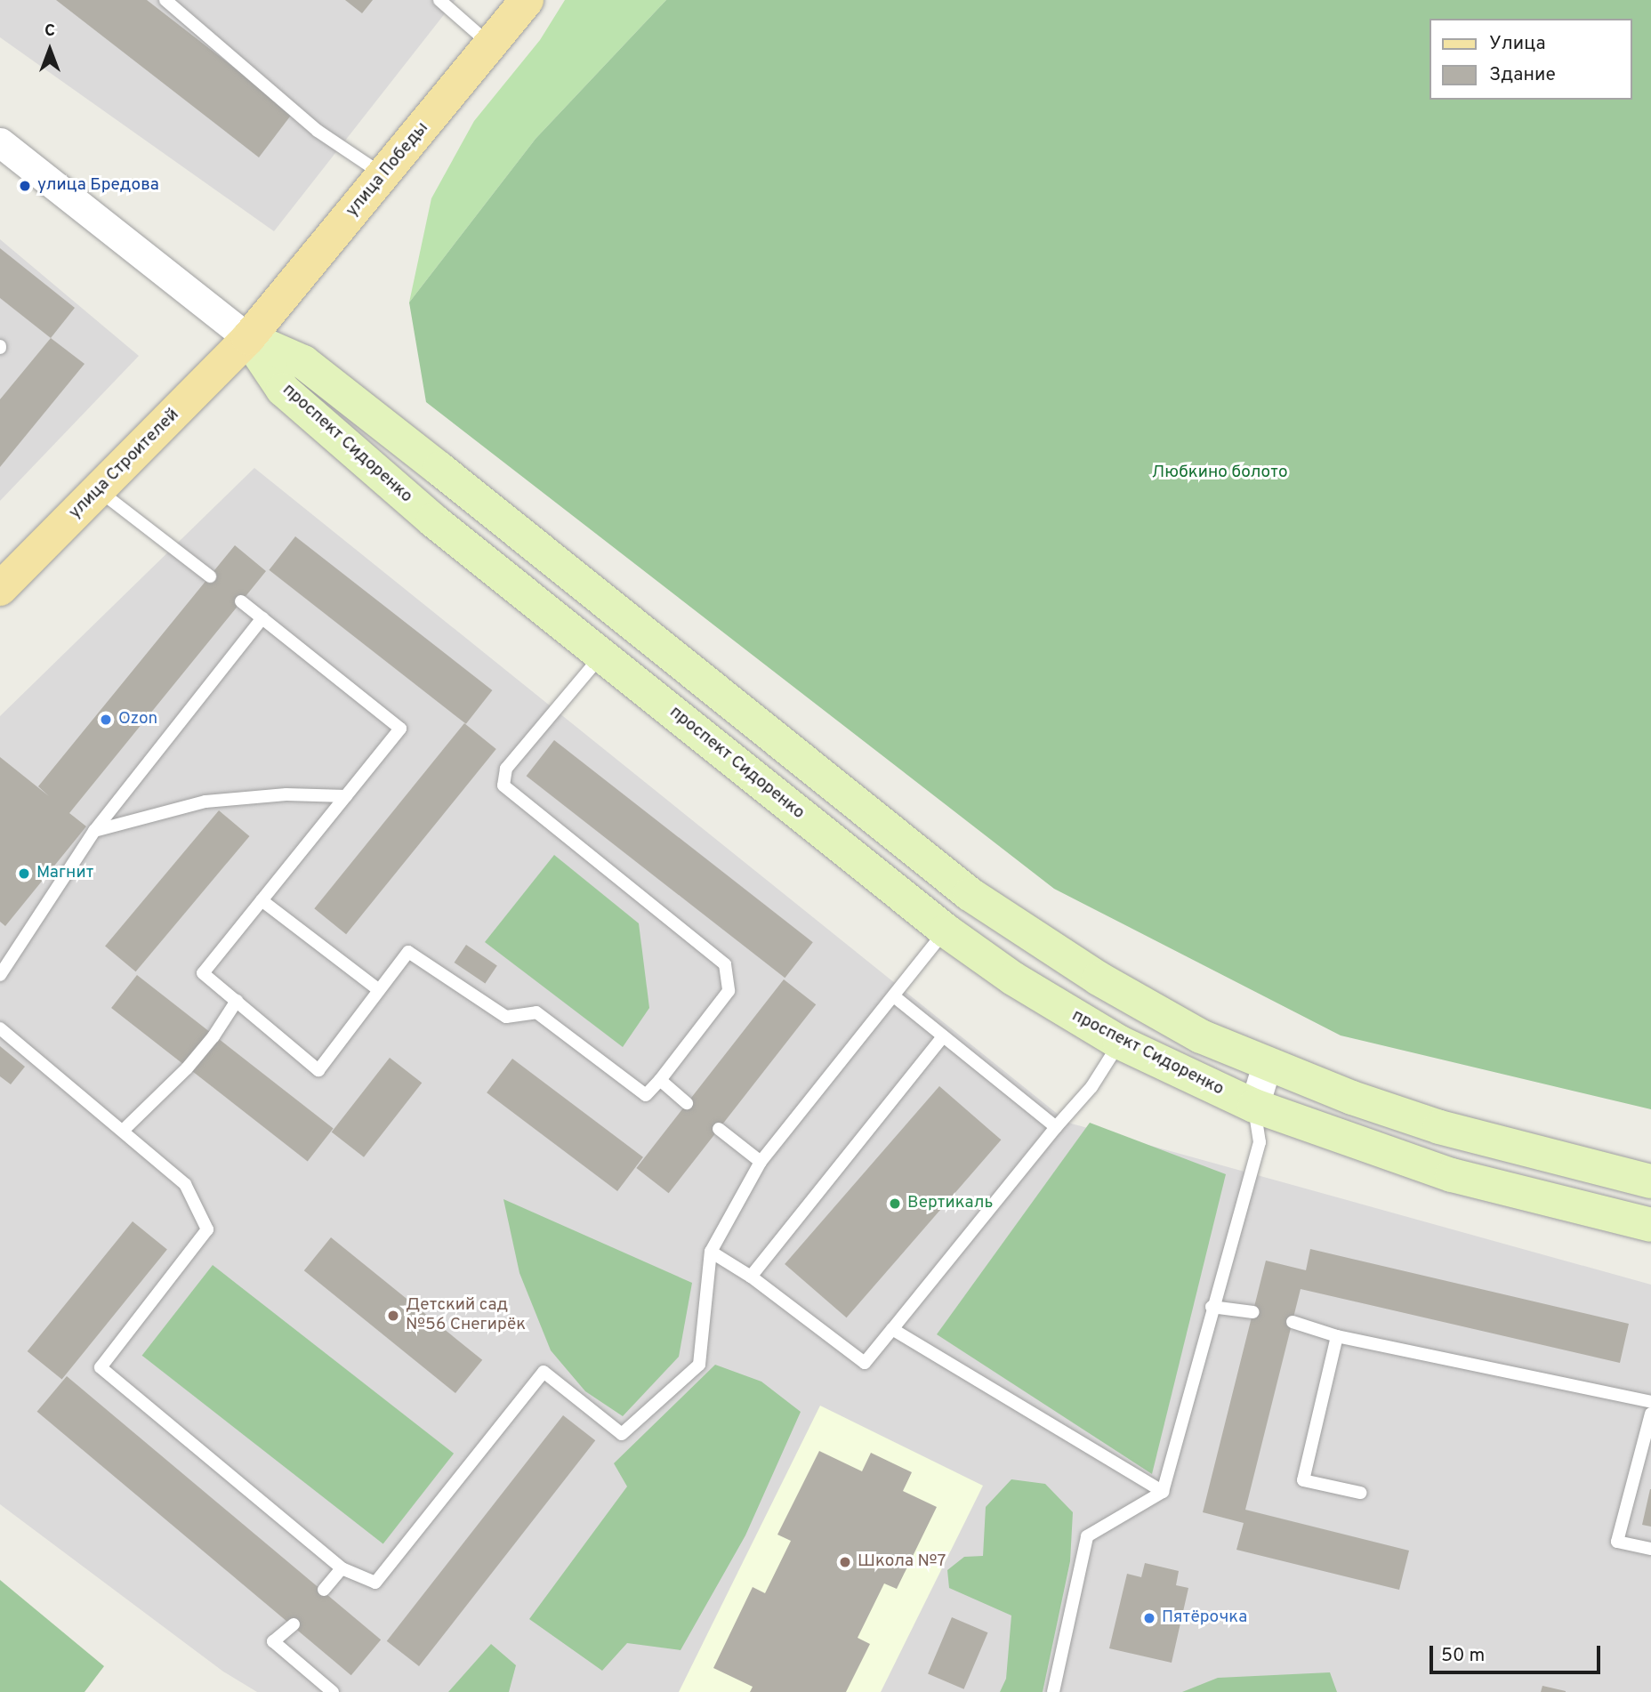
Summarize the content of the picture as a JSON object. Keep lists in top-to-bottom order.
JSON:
{
  "streets": {
    "main road": ["улица Победы", "проспект Сидоренко", "улица Строителей"]
  },
  "crossings": [
    ["улица Победы", "проспект Сидоренко"],
    ["улица Победы", "улица Строителей"],
    ["проспект Сидоренко", "улица Строителей"]
  ],
  "parks": ["Любкино болото"],
  "places": [
    "улица Бредова",
    "Ozon",
    "Магнит",
    "Вертикаль",
    "Детский сад №56 Снегирёк",
    "Школа №7",
    "Пятёрочка"
  ],
  "legend": ["Улица", "Здание"],
  "scale_bar": "50 m",
  "north": "top"
}
